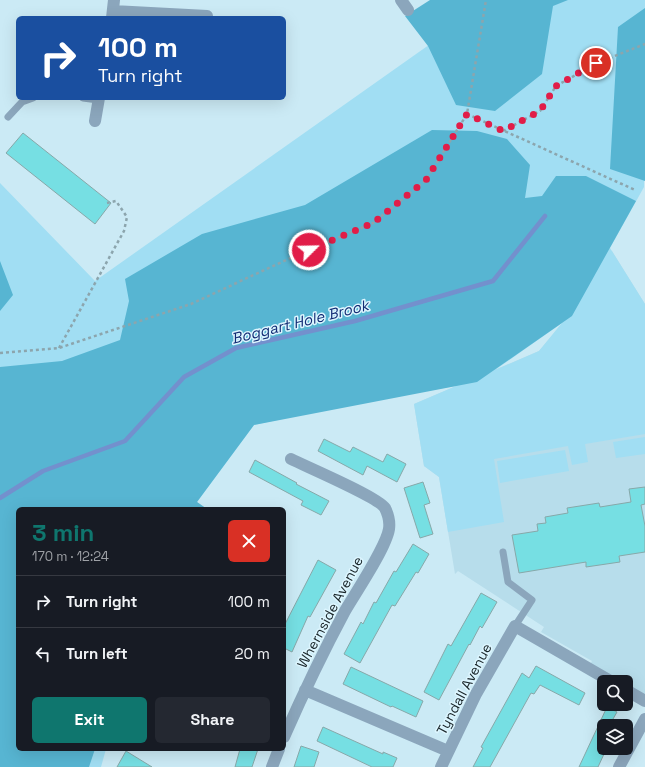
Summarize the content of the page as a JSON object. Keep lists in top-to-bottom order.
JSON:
{
  "streets": {
    "street": ["Whernside Avenue", "Tyndall Avenue"]
  },
  "water": ["Boggart Hole Brook"],
  "page": {
    "turn": ["100 m", "Turn right"],
    "heading": ["3 min", "170 m · 12:24"],
    "list": [
      {
        "name": "Turn right",
        "value": "100 m"
      },
      {
        "name": "Turn left",
        "value": "20 m"
      }
    ],
    "buttons": ["Exit", "Share"]
  }
}
